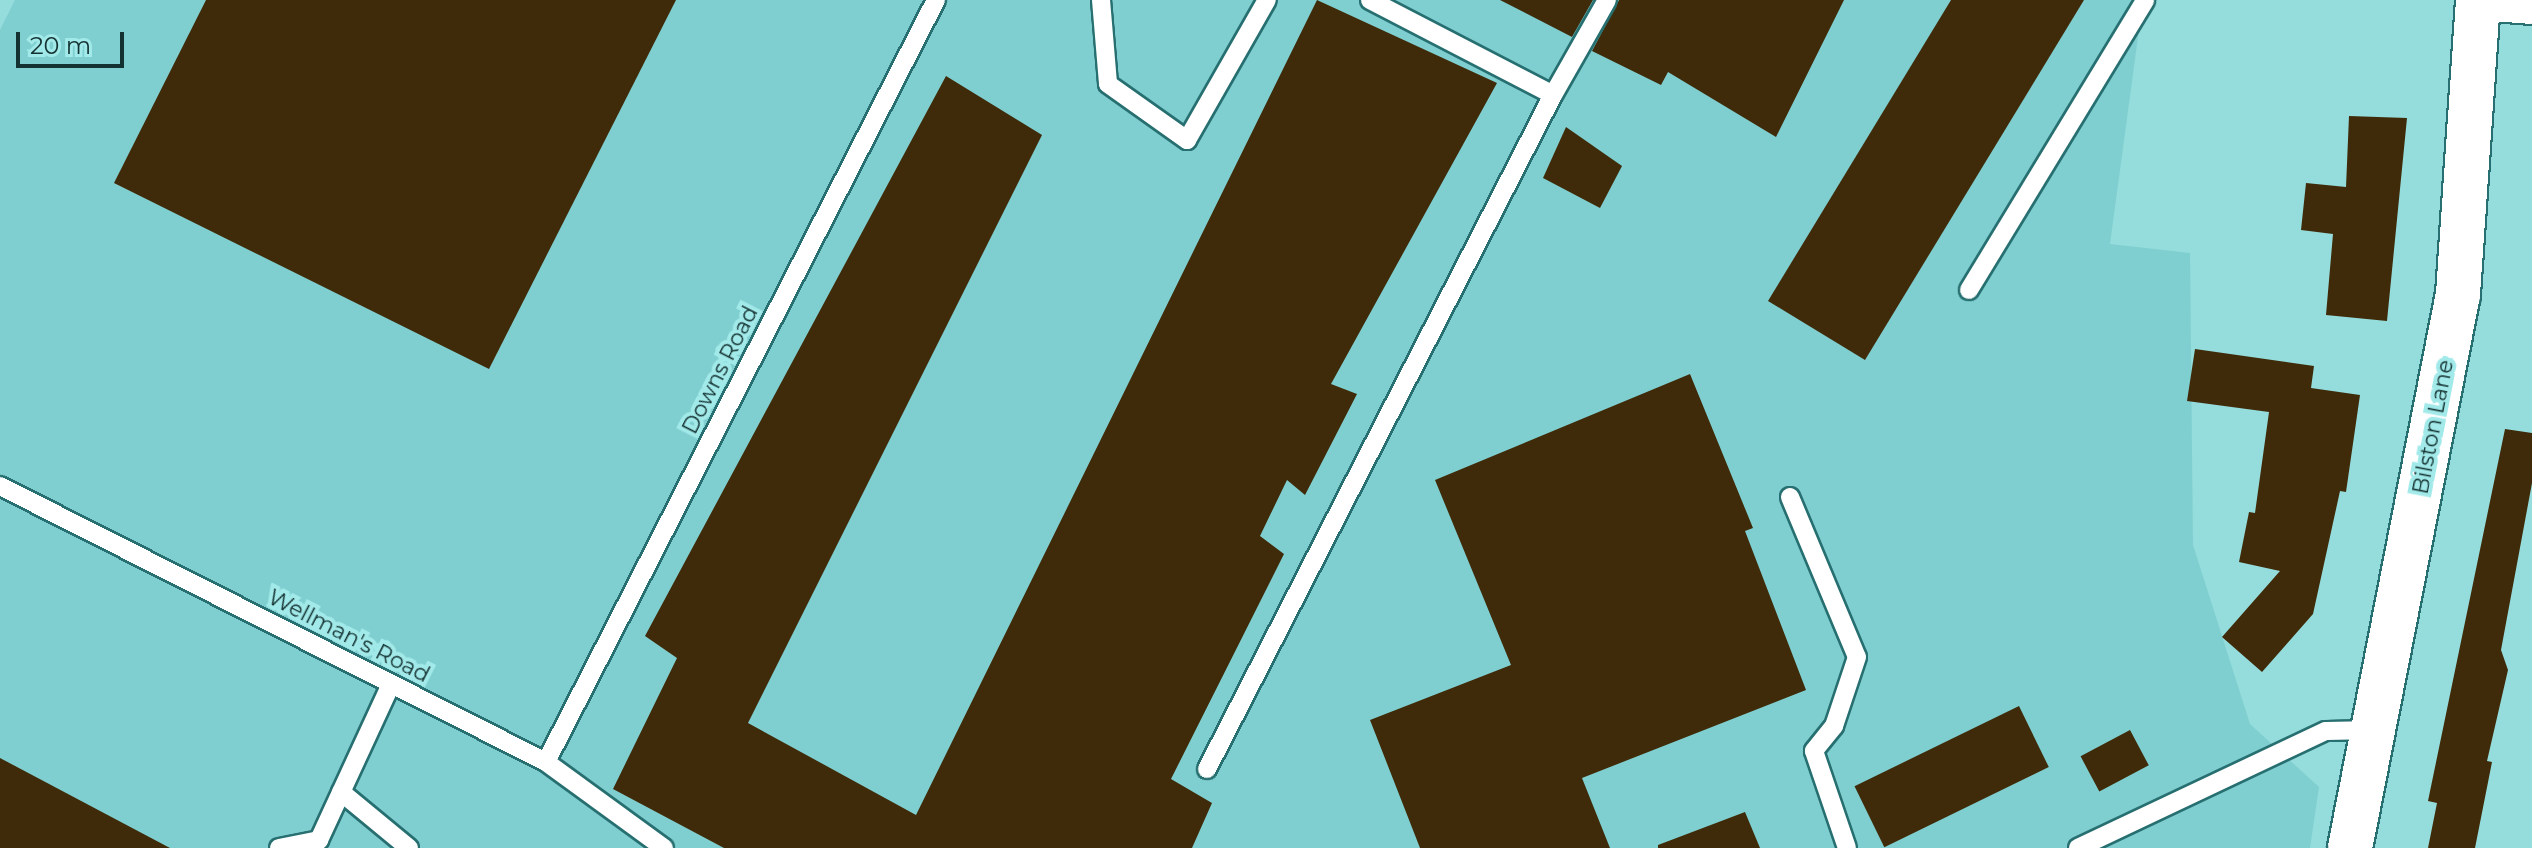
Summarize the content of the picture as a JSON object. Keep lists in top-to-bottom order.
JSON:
{
  "streets": {
    "main road": ["Bilston Lane"],
    "lane": ["Downs Road", "Wellman's Road"]
  },
  "crossings": [
    ["Downs Road", "Wellman's Road"]
  ],
  "scale_bar": "20 m"
}
